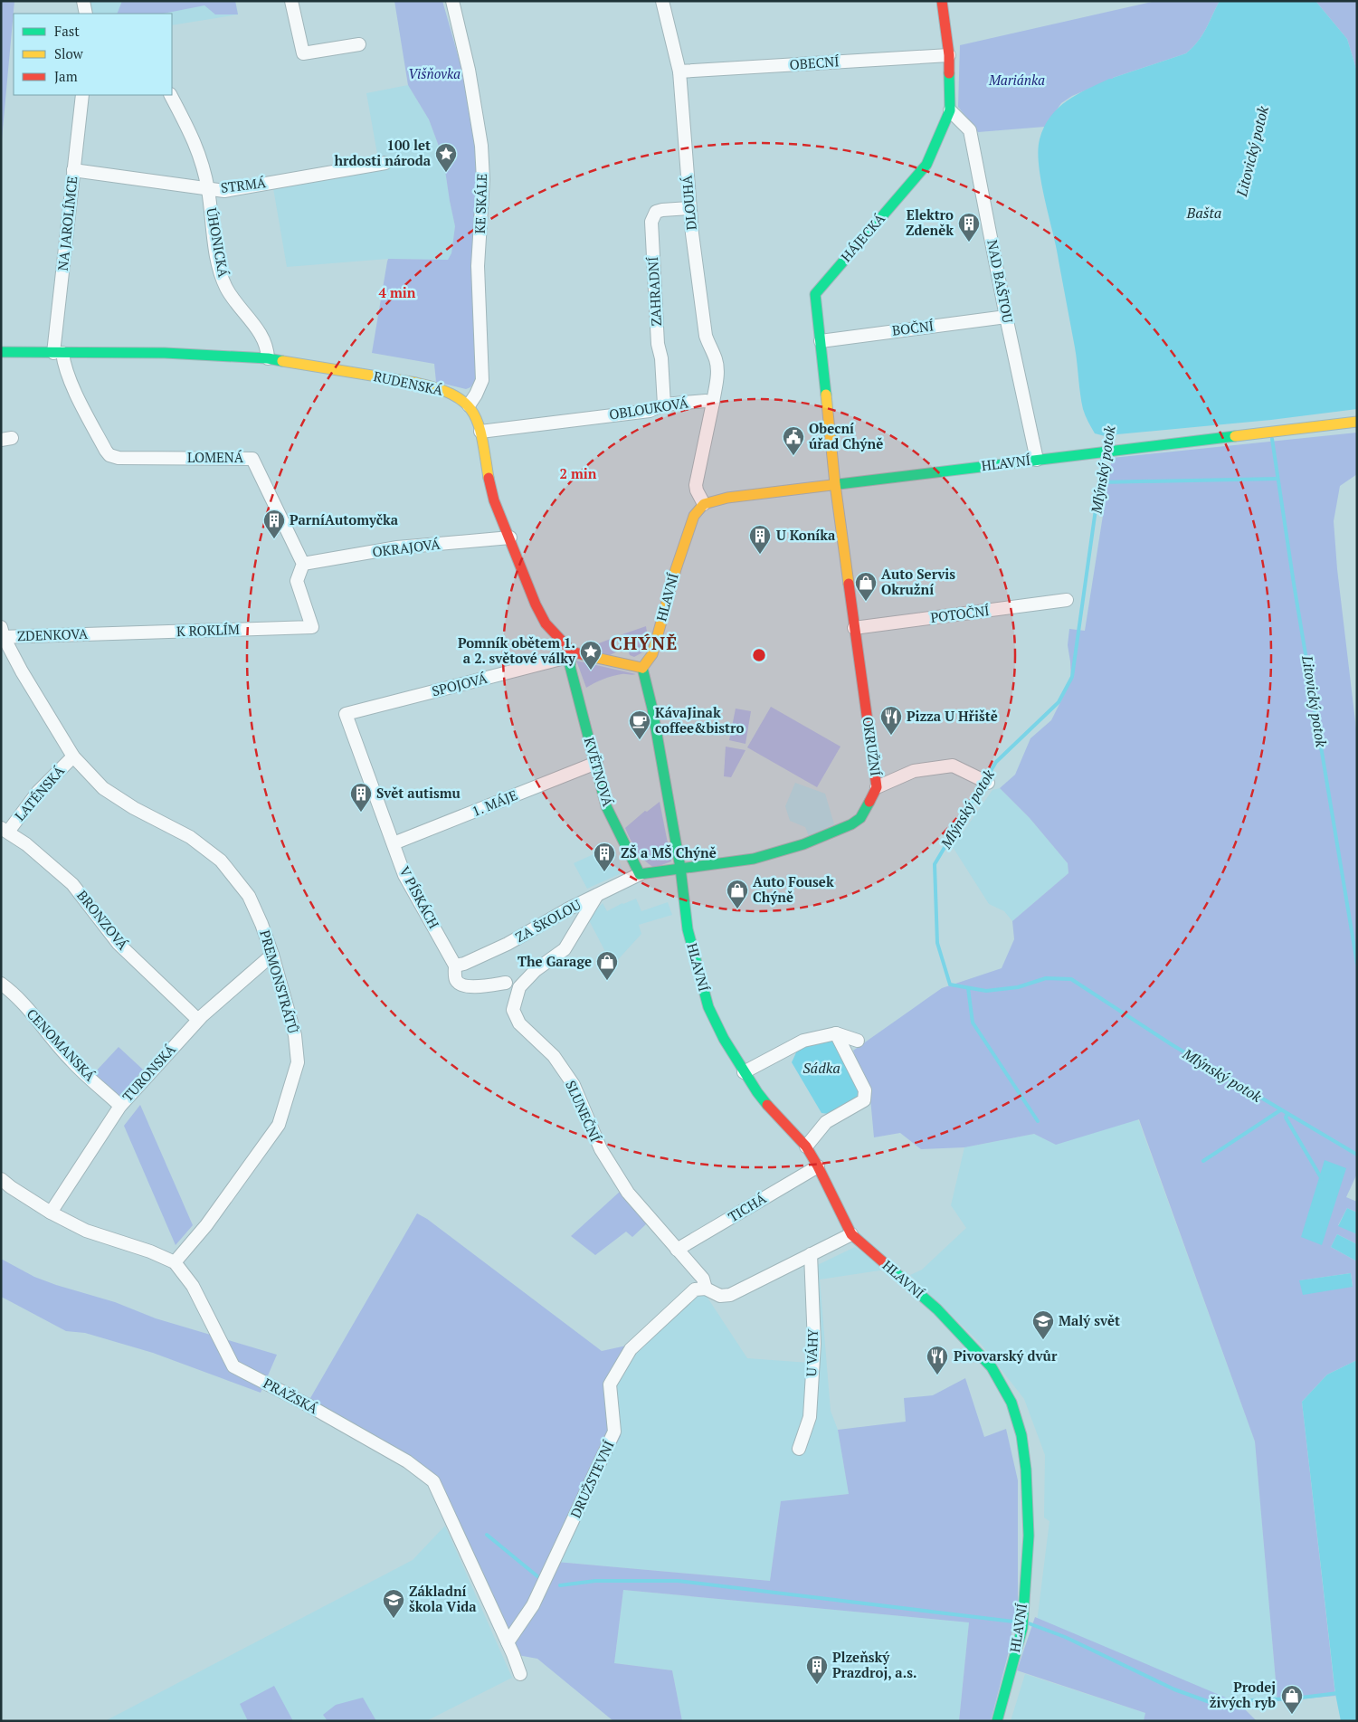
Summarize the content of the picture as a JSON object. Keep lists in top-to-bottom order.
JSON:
{
  "streets": {
    "street": [
      "OBECNÍ",
      "STRMÁ",
      "DLOUHÁ",
      "KE SKÁLE",
      "NA JAROLÍMCE",
      "HÁJECKÁ",
      "ÚHONICKÁ",
      "NAD BAŠTOU",
      "ZAHRADNÍ",
      "BOČNÍ",
      "RUDENSKÁ",
      "OBLOUKOVÁ",
      "LOMENÁ",
      "HLAVNÍ",
      "OKRAJOVÁ",
      "POTOČNÍ",
      "K ROKLÍM",
      "ZDENKOVA",
      "SPOJOVÁ",
      "OKRUŽNÍ",
      "KVĚTNOVÁ",
      "LATÉNSKÁ",
      "1. MÁJE",
      "V PÍSKÁCH",
      "BRONZOVÁ",
      "ZA ŠKOLOU",
      "PREMONSTRÁTŮ",
      "CENOMANSKÁ",
      "TURONSKÁ",
      "SLUNEČNÍ",
      "TICHÁ",
      "U VÁHY",
      "PRAŽSKÁ",
      "DRUŽSTEVNÍ"
    ]
  },
  "crossings": [
    ["OBECNÍ", "DLOUHÁ"],
    ["OBECNÍ", "HÁJECKÁ"],
    ["STRMÁ", "NA JAROLÍMCE"],
    ["STRMÁ", "ÚHONICKÁ"],
    ["DLOUHÁ", "ZAHRADNÍ"],
    ["DLOUHÁ", "OBLOUKOVÁ"],
    ["KE SKÁLE", "RUDENSKÁ"],
    ["NA JAROLÍMCE", "RUDENSKÁ"],
    ["NA JAROLÍMCE", "LOMENÁ"],
    ["HÁJECKÁ", "NAD BAŠTOU"],
    ["HÁJECKÁ", "BOČNÍ"],
    ["HÁJECKÁ", "HLAVNÍ"],
    ["HÁJECKÁ", "OKRUŽNÍ"],
    ["ÚHONICKÁ", "RUDENSKÁ"],
    ["NAD BAŠTOU", "BOČNÍ"],
    ["NAD BAŠTOU", "HLAVNÍ"],
    ["ZAHRADNÍ", "OBLOUKOVÁ"],
    ["RUDENSKÁ", "LOMENÁ"],
    ["LOMENÁ", "OKRAJOVÁ"],
    ["LOMENÁ", "K ROKLÍM"],
    ["HLAVNÍ", "OKRUŽNÍ"],
    ["HLAVNÍ", "TICHÁ"],
    ["OKRAJOVÁ", "K ROKLÍM"],
    ["POTOČNÍ", "OKRUŽNÍ"],
    ["K ROKLÍM", "ZDENKOVA"],
    ["ZDENKOVA", "PREMONSTRÁTŮ"],
    ["SPOJOVÁ", "KVĚTNOVÁ"],
    ["SPOJOVÁ", "V PÍSKÁCH"],
    ["KVĚTNOVÁ", "1. MÁJE"],
    ["KVĚTNOVÁ", "ZA ŠKOLOU"],
    ["LATÉNSKÁ", "BRONZOVÁ"],
    ["LATÉNSKÁ", "PREMONSTRÁTŮ"],
    ["1. MÁJE", "V PÍSKÁCH"],
    ["V PÍSKÁCH", "ZA ŠKOLOU"],
    ["BRONZOVÁ", "TURONSKÁ"],
    ["ZA ŠKOLOU", "SLUNEČNÍ"],
    ["PREMONSTRÁTŮ", "TURONSKÁ"],
    ["PREMONSTRÁTŮ", "PRAŽSKÁ"],
    ["CENOMANSKÁ", "TURONSKÁ"],
    ["TURONSKÁ", "PRAŽSKÁ"],
    ["SLUNEČNÍ", "TICHÁ"],
    ["SLUNEČNÍ", "DRUŽSTEVNÍ"],
    ["PRAŽSKÁ", "DRUŽSTEVNÍ"]
  ],
  "districts": ["CHÝNĚ"],
  "water": [
    "Litovický potok",
    "Bašta",
    "Mlýnský potok",
    "Sádka"
  ],
  "parks": ["Višňovka", "Mariánka"],
  "places": {
    "place": ["100 let hrdosti národa", "Pomník obětem 1. a 2. světové války"],
    "building": [
      "Elektro Zdeněk",
      "ParníAutomyčka",
      "U Koníka",
      "Svět autismu",
      "ZŠ a MŠ Chýně",
      "Plzeňský Prazdroj, a.s."
    ],
    "public building": ["Obecní úřad Chýně"],
    "shop": [
      "Auto Servis Okružní",
      "Auto Fousek Chýně",
      "The Garage",
      "Prodej živých ryb"
    ],
    "restaurant": ["Pizza U Hřiště", "Pivovarský dvůr"],
    "cafe": ["KávaJinak coffee&bistro"],
    "school or university": ["Malý svět", "Základní škola Vida"]
  },
  "legend": ["Fast", "Slow", "Jam"],
  "rings": ["4 min", "2 min"]
}
